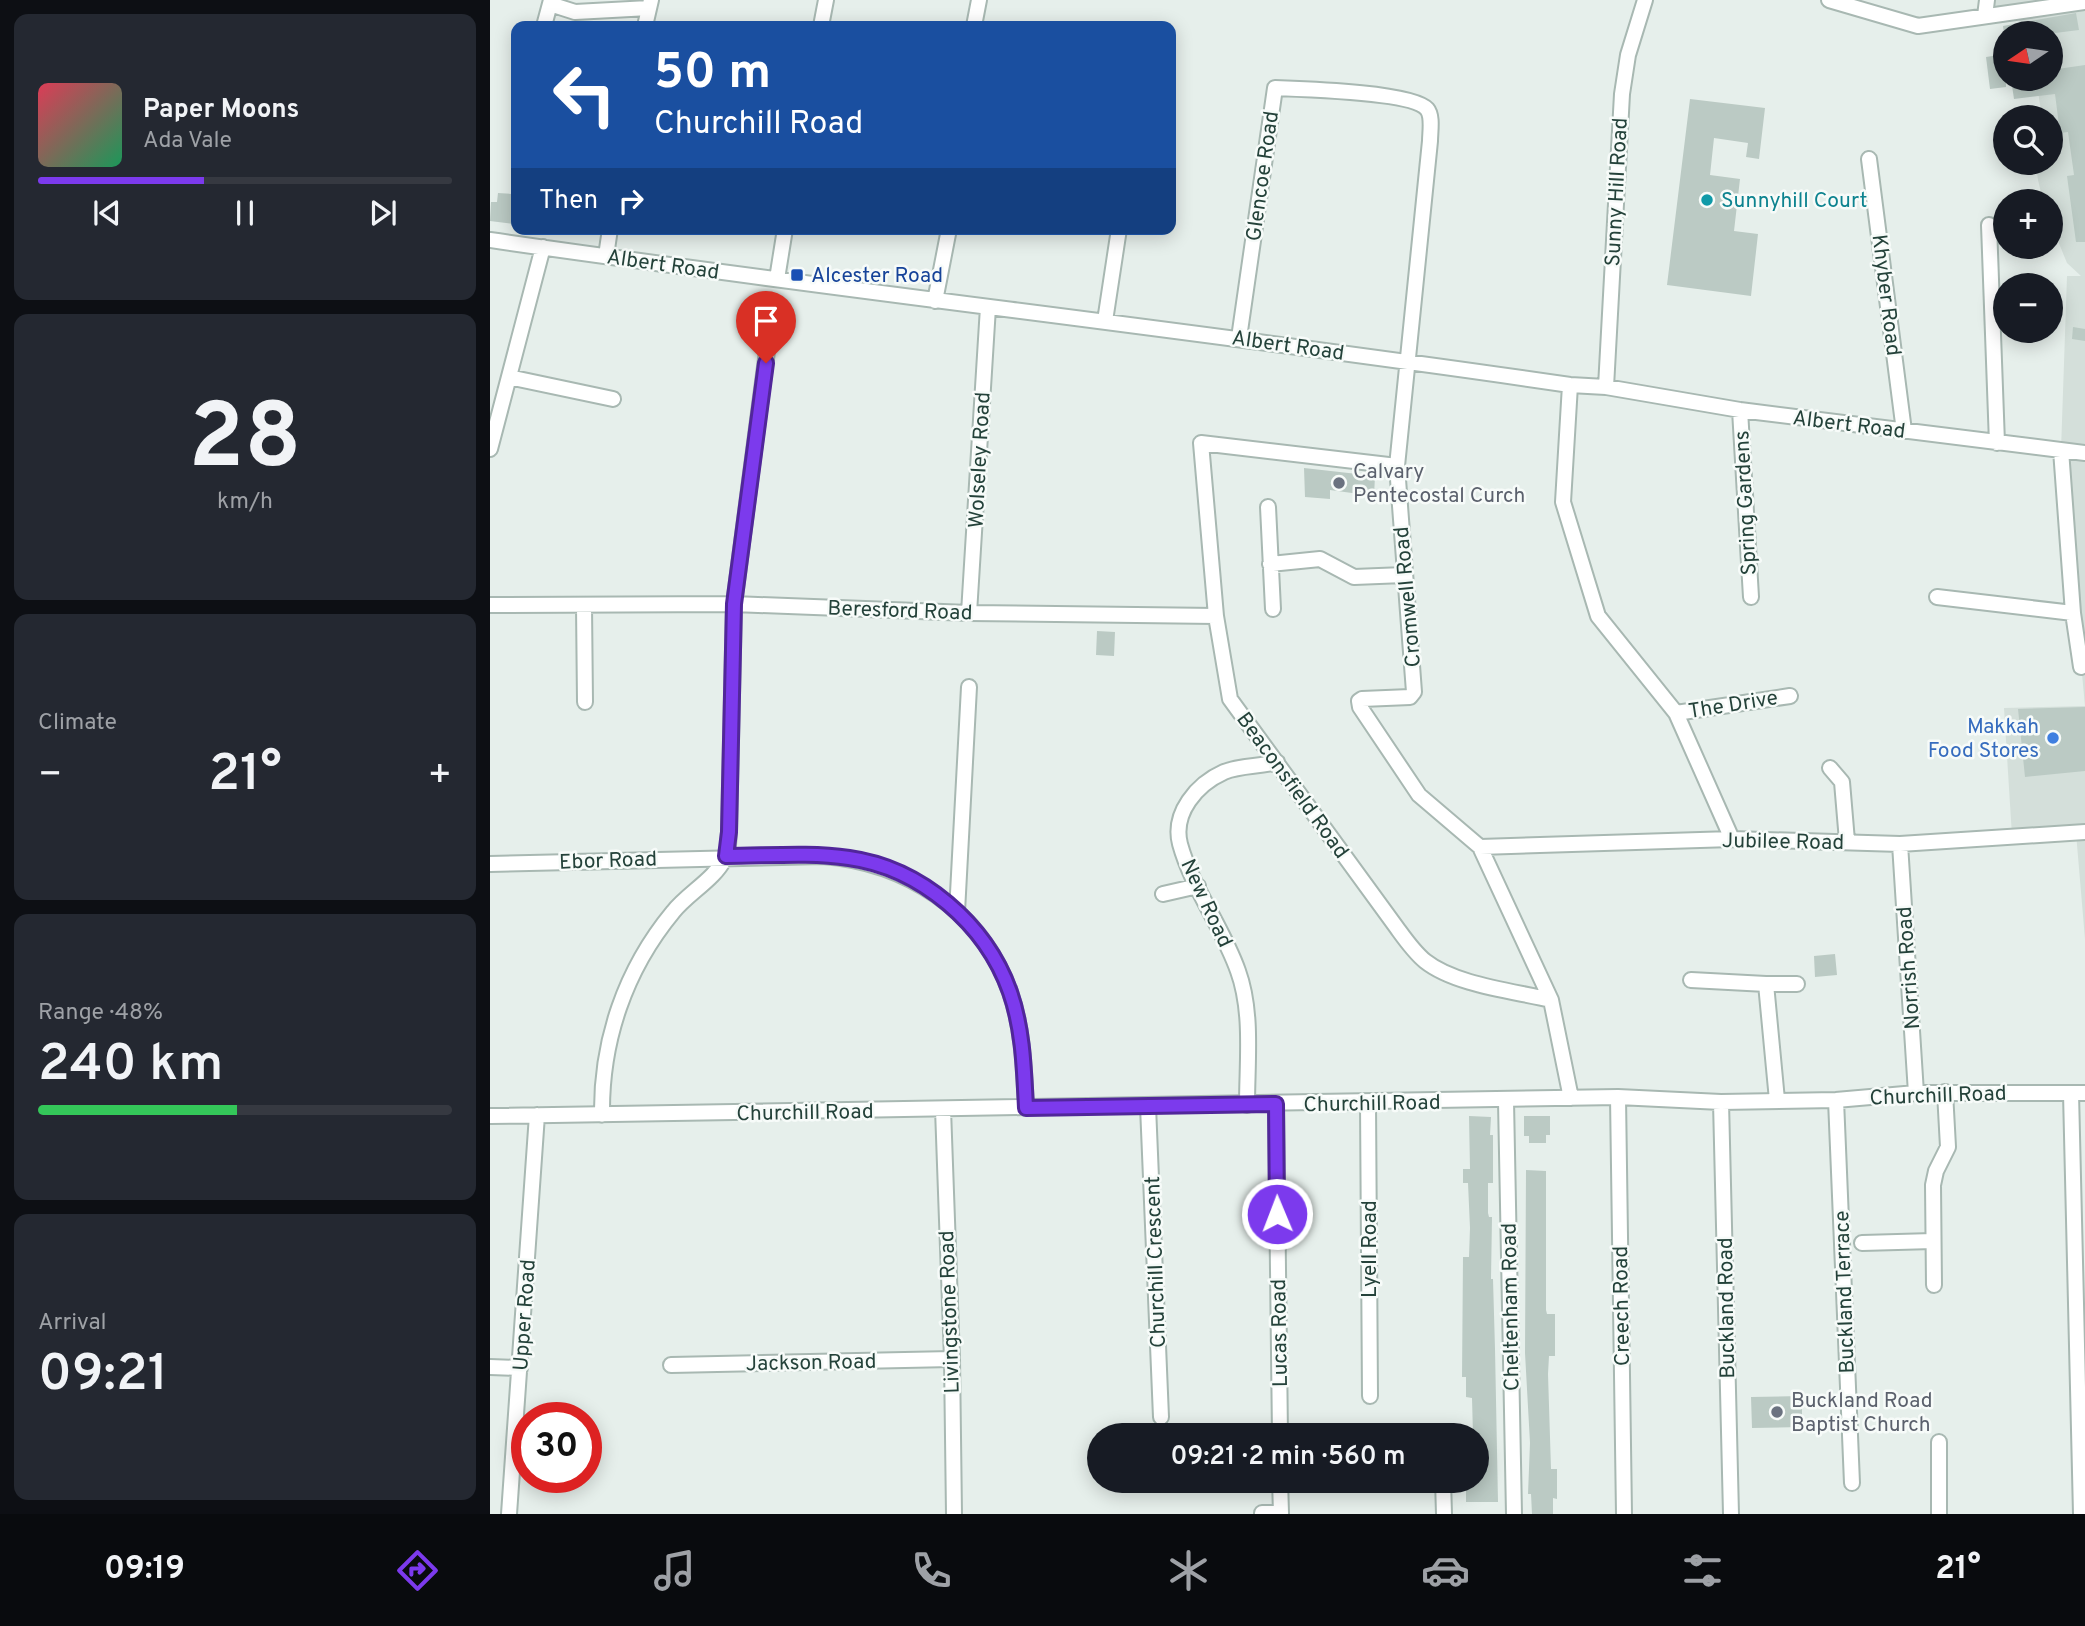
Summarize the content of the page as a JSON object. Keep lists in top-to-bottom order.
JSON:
{
  "streets": {
    "street": [
      "Glencoe Road",
      "Sunny Hill Road",
      "Albert Road",
      "Khyber Road",
      "Wolseley Road",
      "Spring Gardens",
      "Cromwell Road",
      "Beresford Road",
      "The Drive",
      "Beaconsfield Road",
      "Jubilee Road",
      "Ebor Road",
      "New Road",
      "Norrish Road",
      "Churchill Road",
      "Lyell Road",
      "Churchill Crescent",
      "Buckland Terrace",
      "Creech Road",
      "Cheltenham Road",
      "Buckland Road",
      "Livingstone Road",
      "Upper Road",
      "Lucas Road",
      "Jackson Road"
    ]
  },
  "crossings": [
    ["Glencoe Road", "Albert Road"],
    ["Glencoe Road", "Cromwell Road"],
    ["Sunny Hill Road", "Albert Road"],
    ["Albert Road", "Khyber Road"],
    ["Albert Road", "Wolseley Road"],
    ["Albert Road", "Spring Gardens"],
    ["Albert Road", "Cromwell Road"],
    ["Wolseley Road", "Beresford Road"],
    ["Cromwell Road", "Beaconsfield Road"],
    ["Cromwell Road", "Jubilee Road"],
    ["Cromwell Road", "Churchill Road"],
    ["Beresford Road", "Beaconsfield Road"],
    ["Beaconsfield Road", "New Road"],
    ["Jubilee Road", "Norrish Road"],
    ["Ebor Road", "Churchill Road"],
    ["New Road", "Churchill Road"],
    ["Norrish Road", "Churchill Road"],
    ["Churchill Road", "Lyell Road"],
    ["Churchill Road", "Churchill Crescent"],
    ["Churchill Road", "Buckland Terrace"],
    ["Churchill Road", "Creech Road"],
    ["Churchill Road", "Cheltenham Road"],
    ["Churchill Road", "Buckland Road"],
    ["Churchill Road", "Livingstone Road"],
    ["Churchill Road", "Upper Road"],
    ["Churchill Road", "Lucas Road"],
    ["Livingstone Road", "Jackson Road"]
  ],
  "places": {
    "other": [
      "Sunnyhill Court",
      "Calvary Pentecostal Curch",
      "Makkah Food Stores",
      "Buckland Road Baptist Church"
    ],
    "transit": ["Alcester Road"]
  },
  "north": "left",
  "page": {
    "map_buttons": ["+", "−"],
    "turn": ["50 m", "Churchill Road"],
    "song": ["Paper Moons", "Ada Vale"],
    "then": "Then",
    "tile": [
      ["28", "km/h"],
      "Climate",
      ["Range · 48%", "240 km"],
      ["Arrival", "09:21"]
    ],
    "heat": ["−", "21°", "+"],
    "limit": "30",
    "trip": "09:21 · 2 min · 560 m",
    "tabs": ["09:19", "21°"]
  }
}
